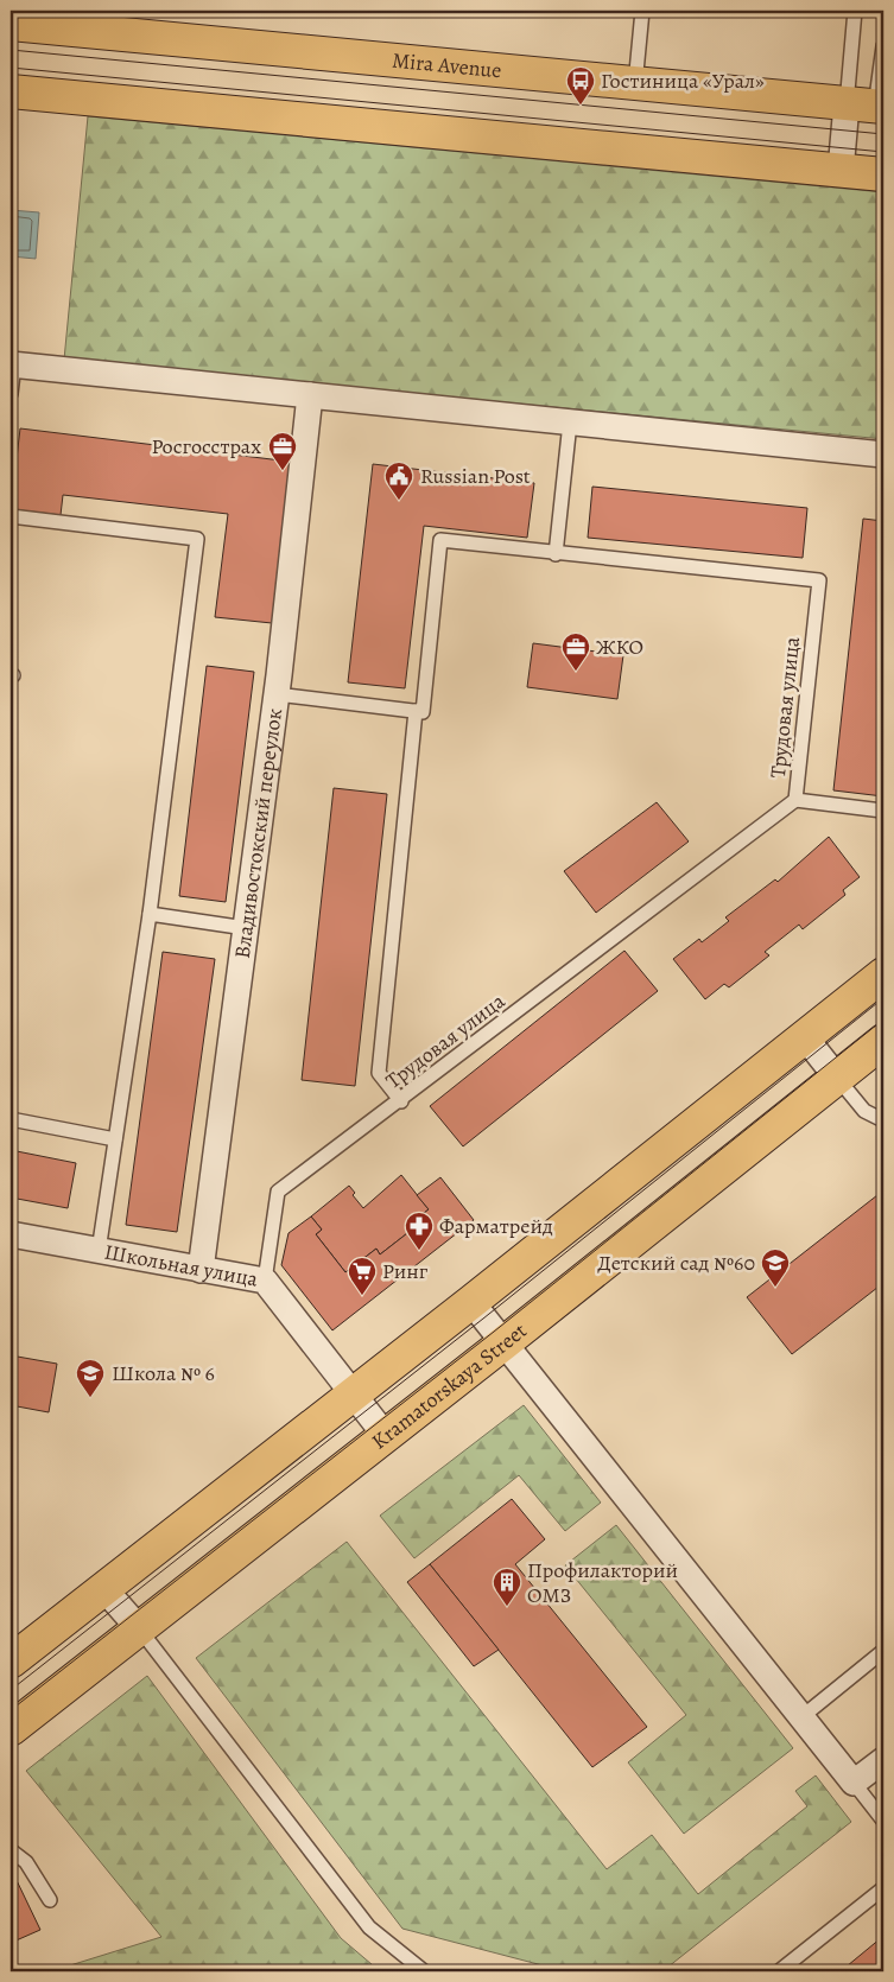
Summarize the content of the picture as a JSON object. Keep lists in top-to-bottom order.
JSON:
{
  "streets": {
    "main road": ["Mira Avenue", "Kramatorskaya Street"],
    "street": ["Владивостокский переулок", "Школьная улица"],
    "lane": ["Трудовая улица"]
  },
  "crossings": [
    ["Трудовая улица", "Школьная улица"],
    ["Владивостокский переулок", "Школьная улица"],
    ["Школьная улица", "Kramatorskaya Street"]
  ],
  "places": {
    "bus stop": ["Гостиница «Урал»"],
    "office": ["Росгосстрах", "ЖКО"],
    "public building": ["Russian Post"],
    "pharmacy": ["Фарматрейд"],
    "school or university": ["Детский сад №60", "Школа № 6"],
    "supermarket": ["Ринг"],
    "building": ["Профилакторий ОМЗ"]
  }
}
